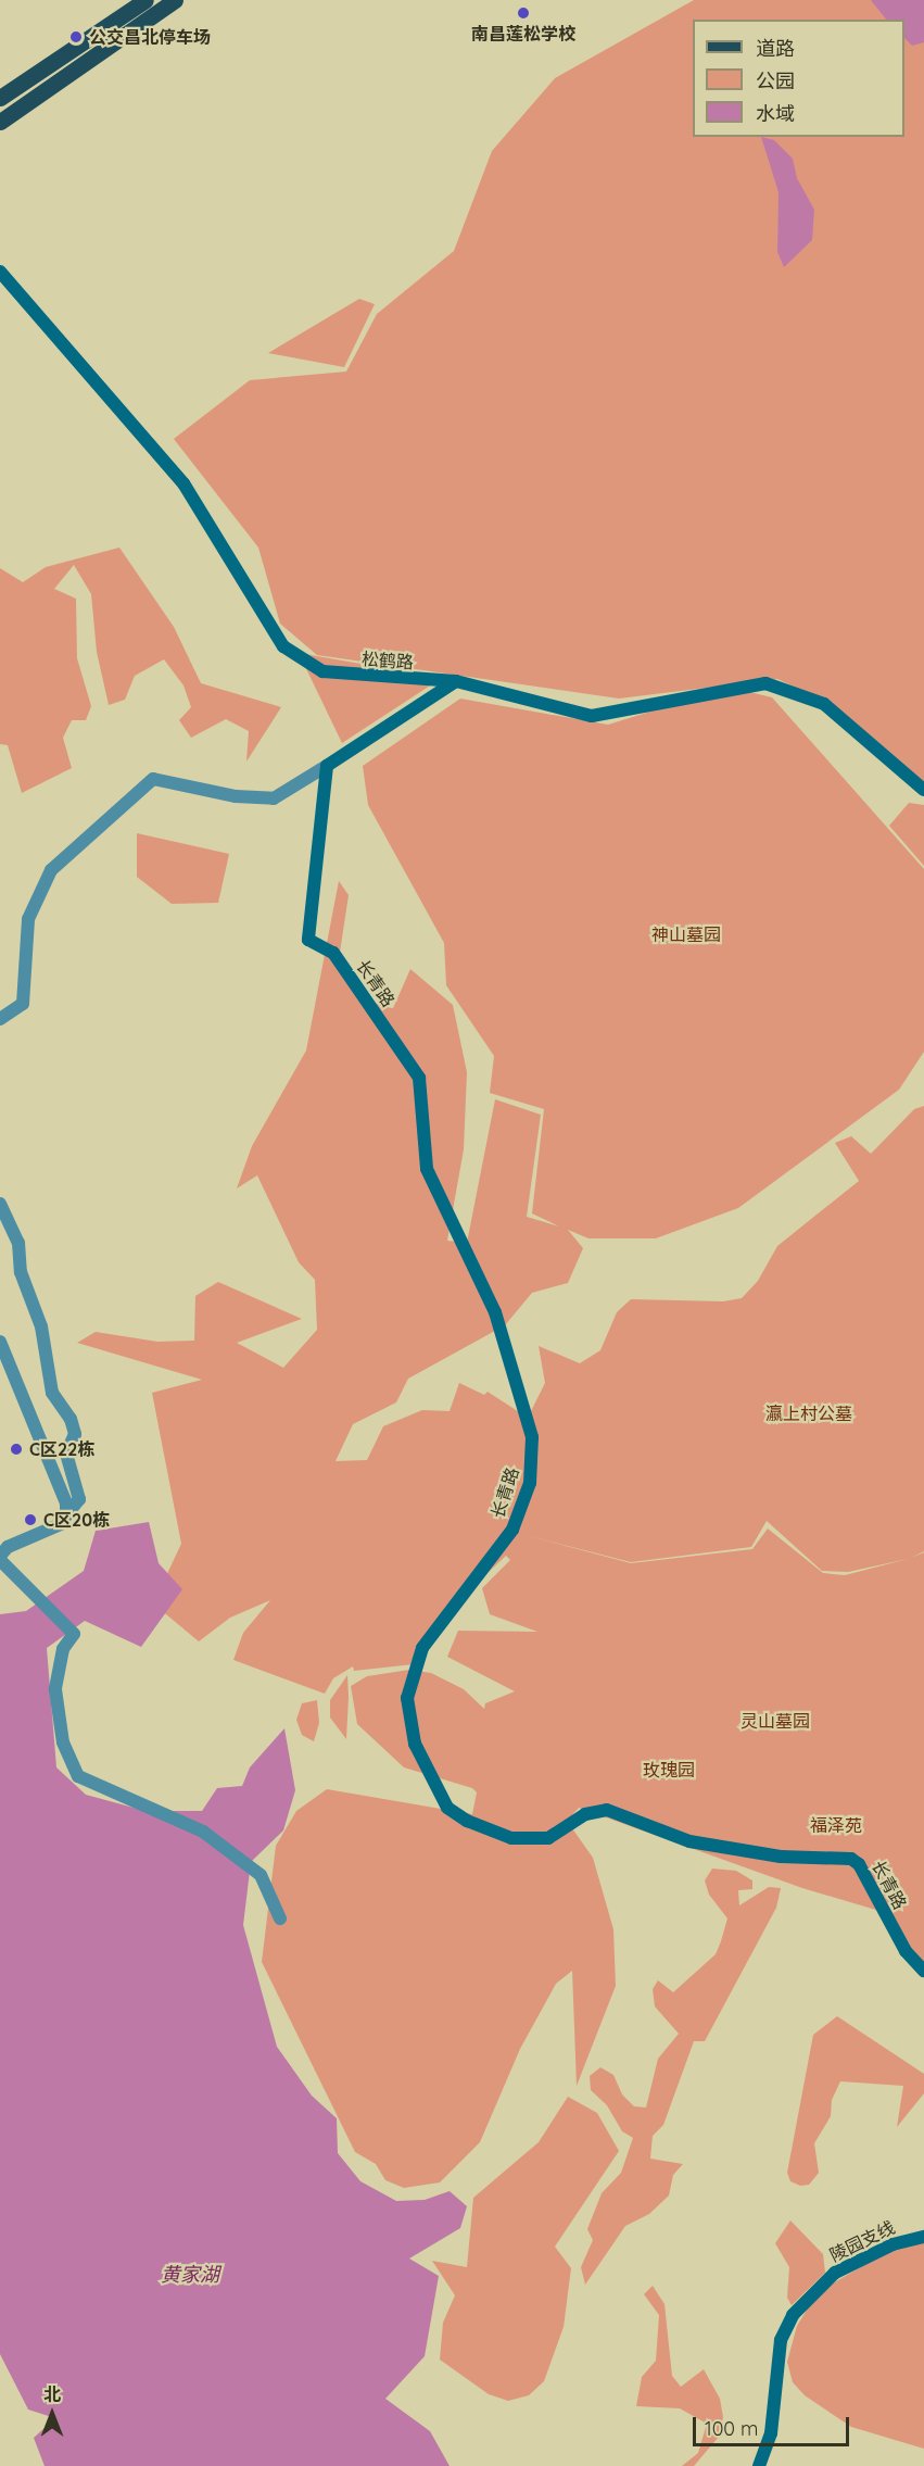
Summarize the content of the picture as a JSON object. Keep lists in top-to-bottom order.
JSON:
{
  "streets": {
    "street": ["松鹤路", "长青路", "陵园支线"]
  },
  "water": ["黄家湖"],
  "parks": [
    "神山墓园",
    "瀛上村公墓",
    "灵山墓园",
    "玫瑰园",
    "福泽苑"
  ],
  "places": [
    "南昌莲松学校",
    "公交昌北停车场",
    "C区22栋",
    "C区20栋"
  ],
  "legend": ["道路", "公园", "水域"],
  "scale_bar": "100 m",
  "north": "top"
}
